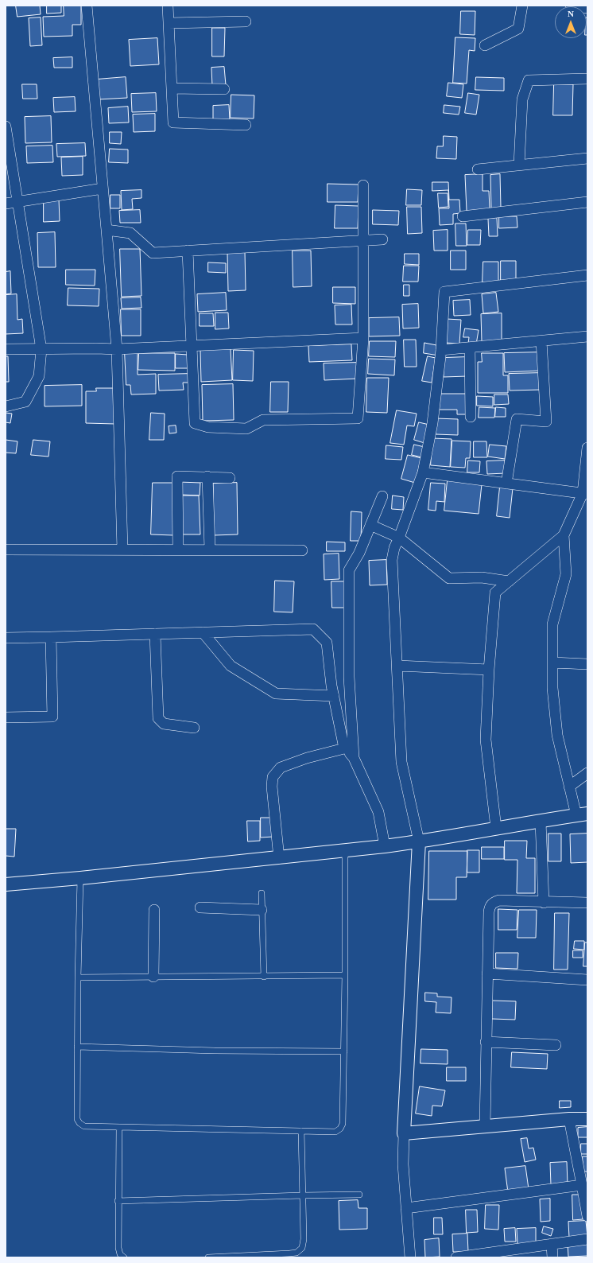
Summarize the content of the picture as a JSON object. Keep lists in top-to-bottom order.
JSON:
{
  "north": "top"
}
